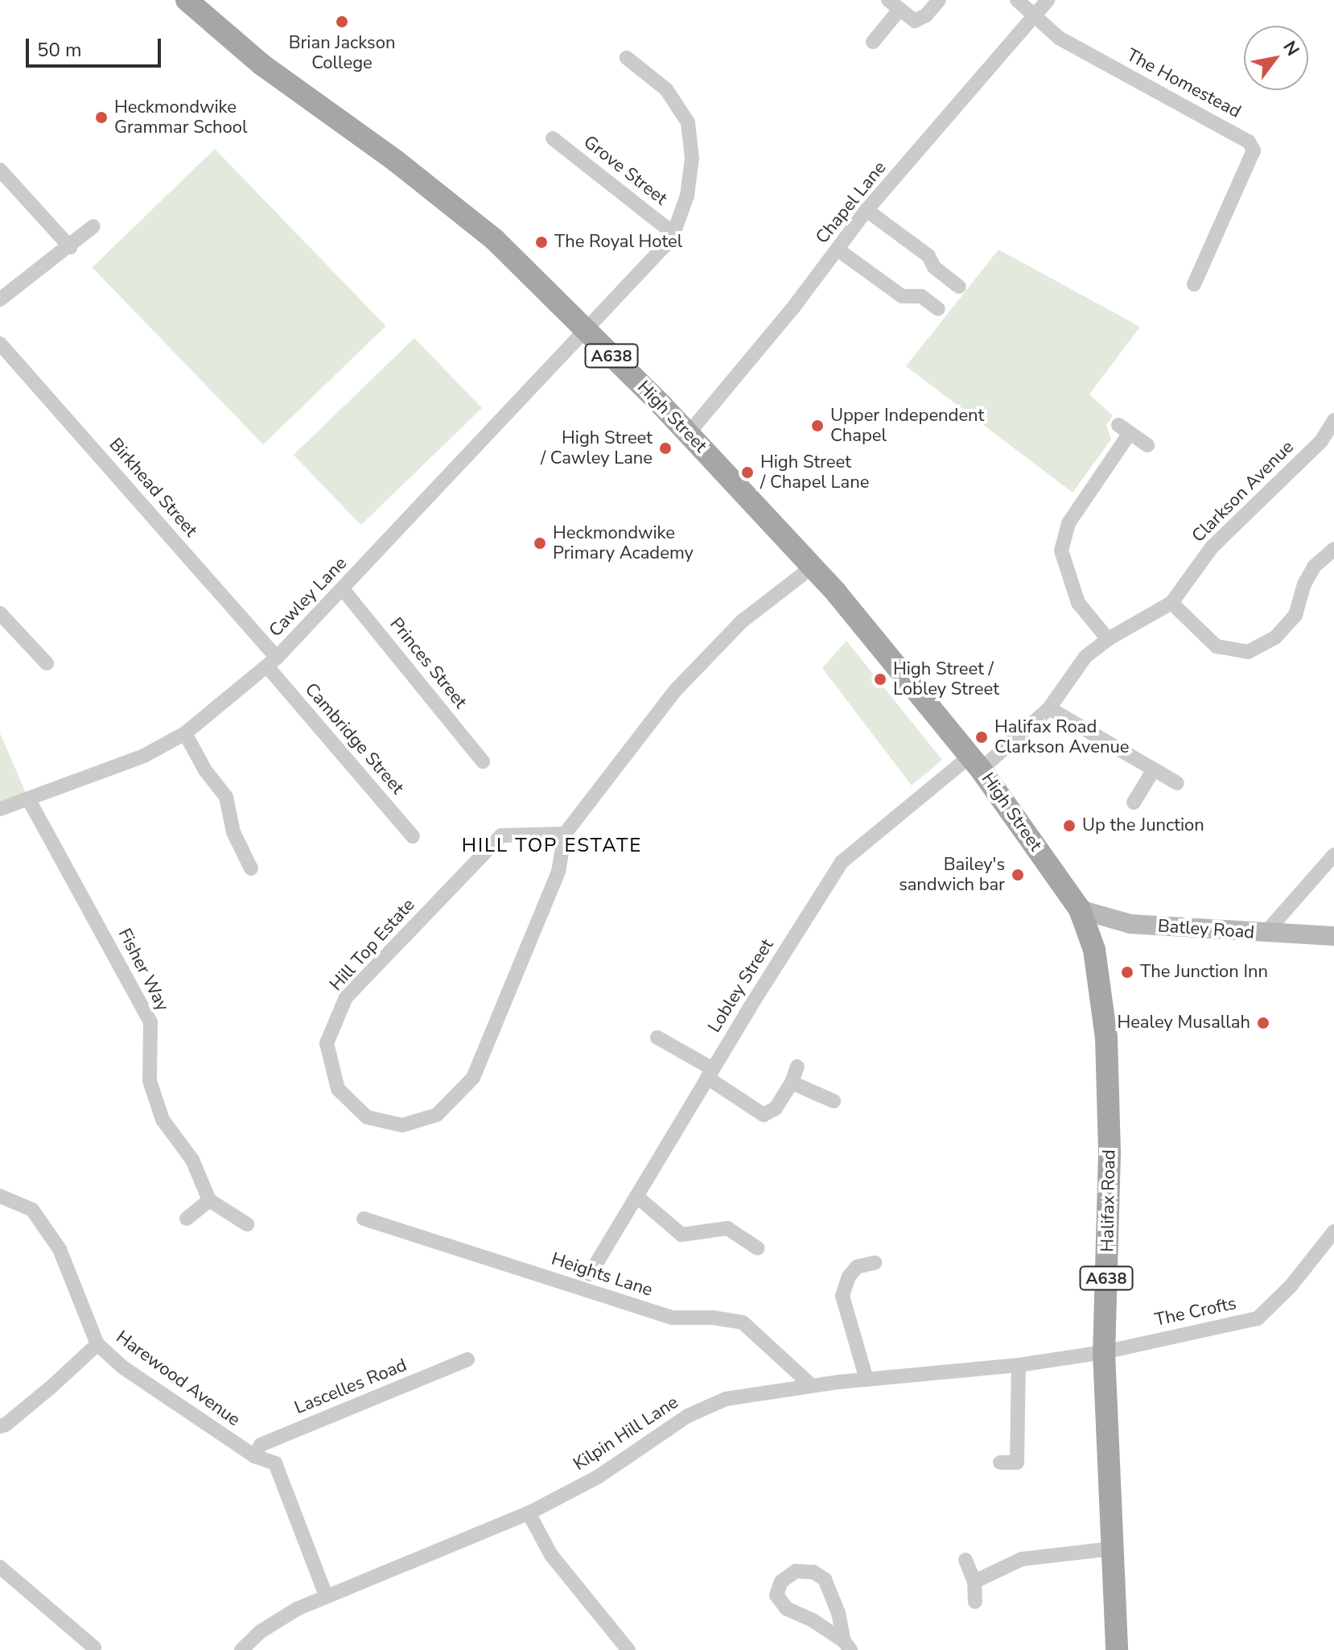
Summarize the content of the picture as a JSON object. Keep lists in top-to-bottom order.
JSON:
{
  "streets": {
    "main road": [
      "A638",
      "High Street",
      "Batley Road",
      "Halifax Road"
    ],
    "street": [
      "The Homestead",
      "Grove Street",
      "Chapel Lane",
      "Birkhead Street",
      "Clarkson Avenue",
      "Cawley Lane",
      "Princes Street",
      "Cambridge Street",
      "Hill Top Estate",
      "Fisher Way",
      "Lobley Street",
      "Heights Lane",
      "The Crofts",
      "Harewood Avenue",
      "Lascelles Road",
      "Kilpin Hill Lane"
    ]
  },
  "crossings": [
    ["The Homestead", "Chapel Lane"],
    ["Grove Street", "Cawley Lane"],
    ["Chapel Lane", "High Street"],
    ["High Street", "Clarkson Avenue"],
    ["High Street", "Cawley Lane"],
    ["High Street", "Batley Road"],
    ["High Street", "Hill Top Estate"],
    ["High Street", "Lobley Street"],
    ["High Street", "Halifax Road"],
    ["Birkhead Street", "Cawley Lane"],
    ["Birkhead Street", "Cambridge Street"],
    ["Clarkson Avenue", "Lobley Street"],
    ["Cawley Lane", "Princes Street"],
    ["Cawley Lane", "Cambridge Street"],
    ["Cawley Lane", "Fisher Way"],
    ["Batley Road", "Halifax Road"],
    ["Halifax Road", "The Crofts"],
    ["Halifax Road", "Kilpin Hill Lane"],
    ["Heights Lane", "Kilpin Hill Lane"],
    ["The Crofts", "Kilpin Hill Lane"],
    ["Harewood Avenue", "Lascelles Road"],
    ["Harewood Avenue", "Kilpin Hill Lane"]
  ],
  "districts": ["HILL TOP ESTATE"],
  "places": [
    "Brian Jackson College",
    "Heckmondwike Grammar School",
    "The Royal Hotel",
    "Upper Independent Chapel",
    "High Street / Cawley Lane",
    "High Street / Chapel Lane",
    "Heckmondwike Primary Academy",
    "High Street / Lobley Street",
    "Halifax Road Clarkson Avenue",
    "Up the Junction",
    "Bailey's sandwich bar",
    "The Junction Inn",
    "Healey Musallah"
  ],
  "scale_bar": "50 m",
  "north": "top right"
}
